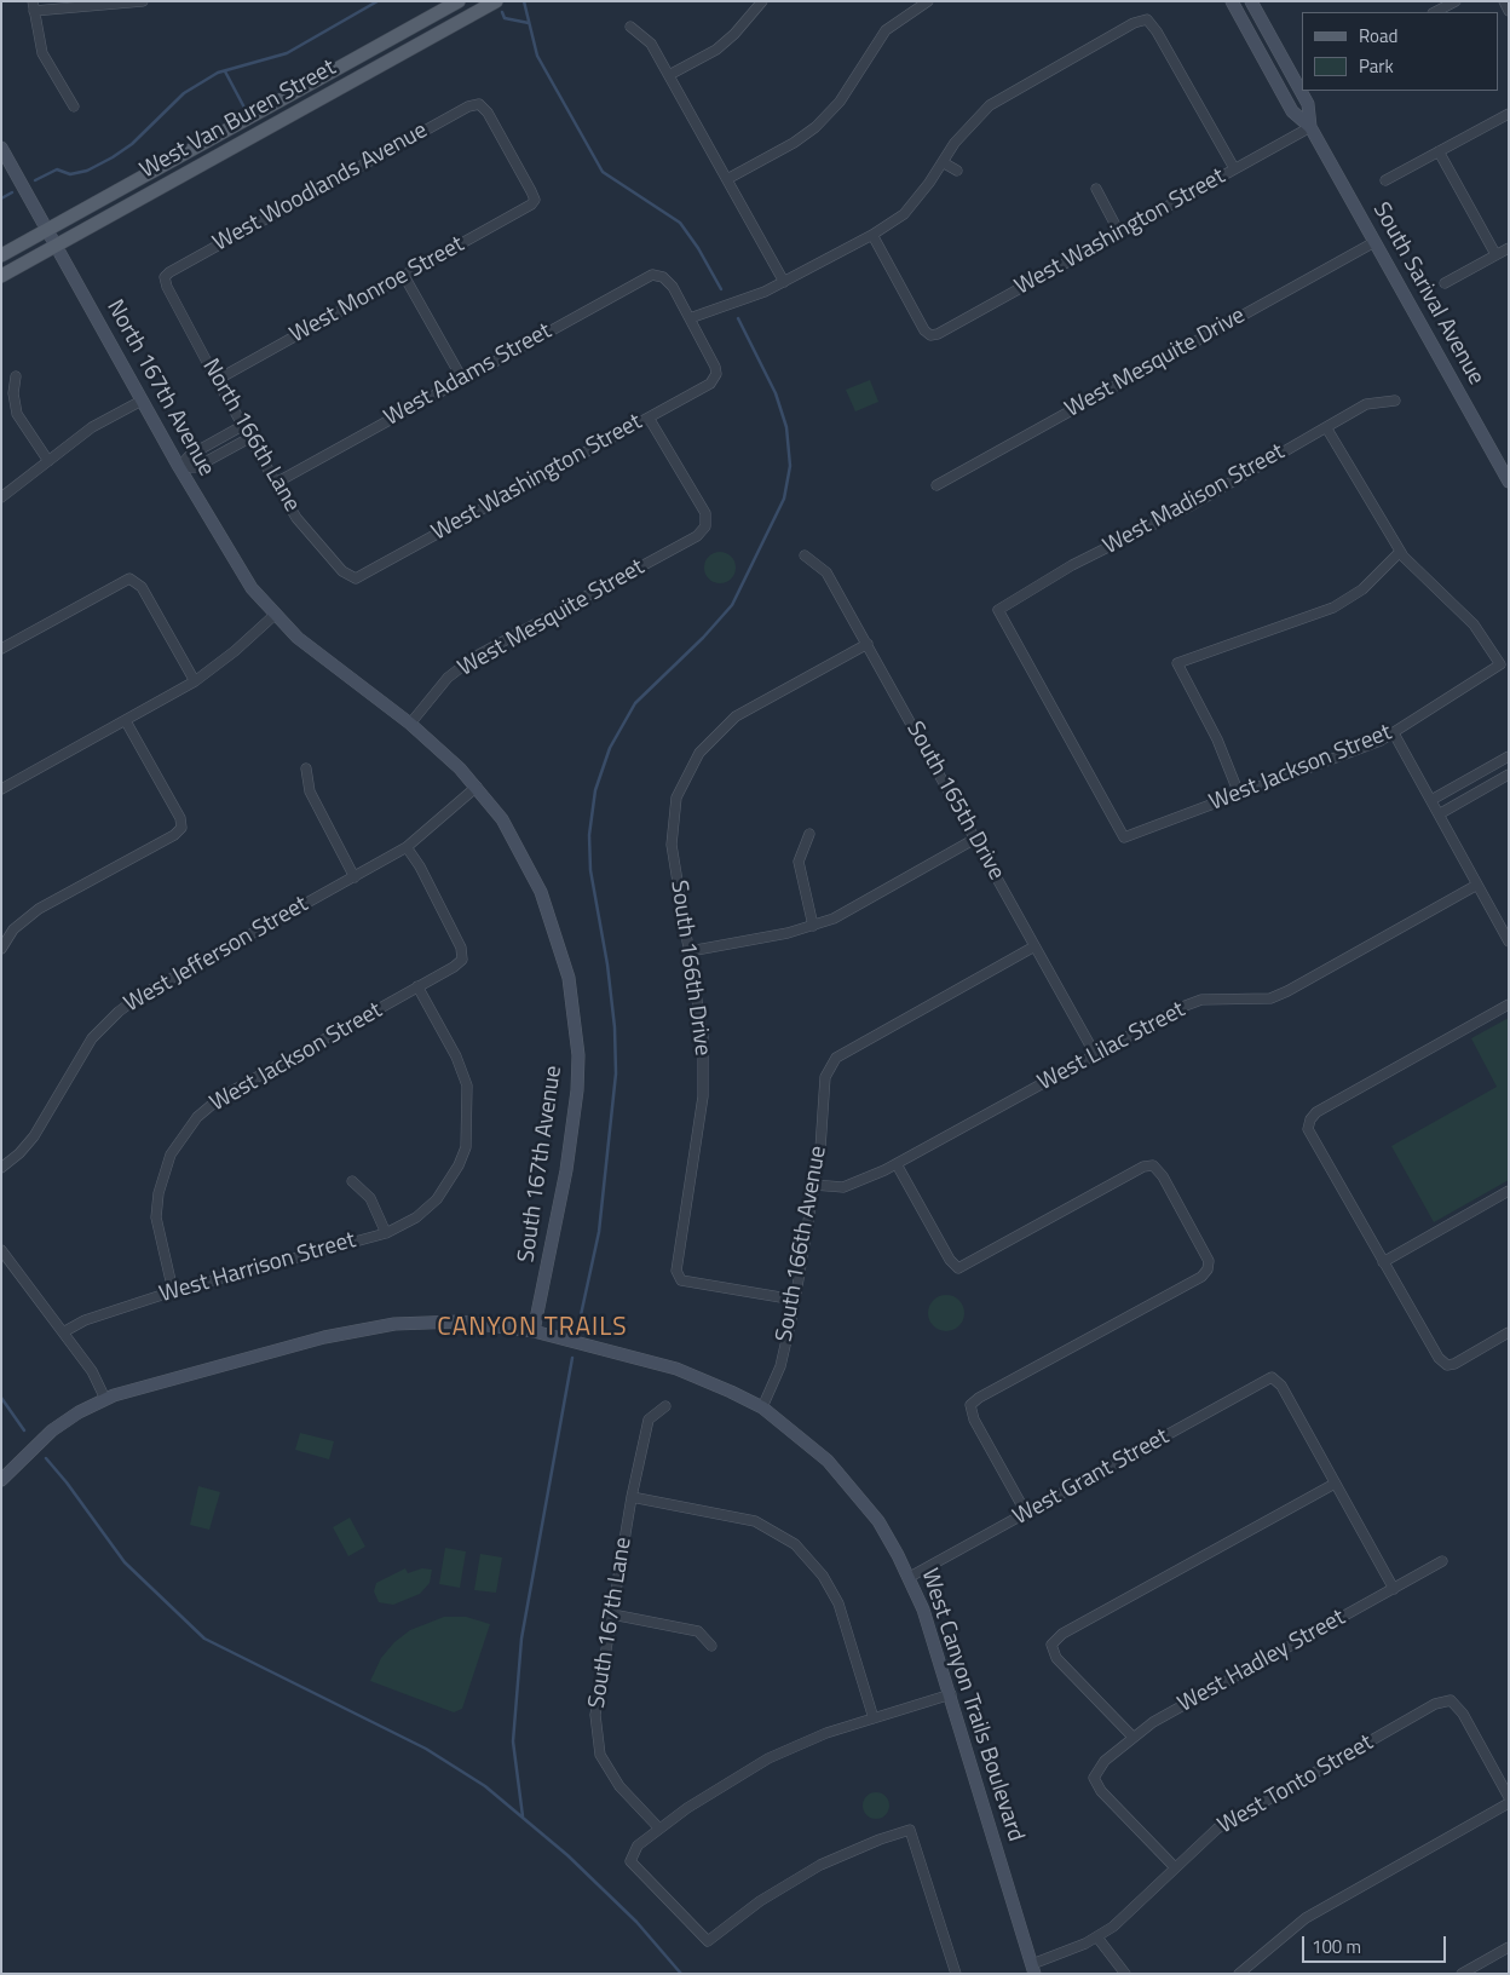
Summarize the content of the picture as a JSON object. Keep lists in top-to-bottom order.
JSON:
{
  "streets": {
    "main road": ["West Van Buren Street"],
    "street": [
      "West Woodlands Avenue",
      "West Washington Street",
      "West Monroe Street",
      "South Sarival Avenue",
      "West Mesquite Drive",
      "West Adams Street",
      "North 167th Avenue",
      "North 166th Lane",
      "West Madison Street",
      "West Mesquite Street",
      "West Jackson Street",
      "South 165th Drive",
      "West Jefferson Street",
      "South 166th Drive",
      "West Lilac Street",
      "South 167th Avenue",
      "South 166th Avenue",
      "West Harrison Street",
      "West Grant Street",
      "South 167th Lane",
      "West Hadley Street",
      "West Canyon Trails Boulevard",
      "West Tonto Street"
    ]
  },
  "crossings": [
    ["West Van Buren Street", "North 167th Avenue"],
    ["West Woodlands Avenue", "West Monroe Street"],
    ["West Woodlands Avenue", "North 166th Lane"],
    ["West Washington Street", "South Sarival Avenue"],
    ["West Washington Street", "West Adams Street"],
    ["West Washington Street", "North 166th Lane"],
    ["West Washington Street", "West Mesquite Street"],
    ["West Monroe Street", "North 166th Lane"],
    ["South Sarival Avenue", "West Mesquite Drive"],
    ["West Adams Street", "North 166th Lane"],
    ["North 167th Avenue", "South 167th Avenue"],
    ["West Madison Street", "West Jackson Street"],
    ["West Mesquite Street", "South 167th Avenue"],
    ["West Jackson Street", "West Jefferson Street"],
    ["West Jackson Street", "West Harrison Street"],
    ["South 165th Drive", "South 166th Drive"],
    ["South 165th Drive", "West Lilac Street"],
    ["South 165th Drive", "South 166th Avenue"],
    ["West Jefferson Street", "South 167th Avenue"],
    ["South 166th Drive", "South 166th Avenue"],
    ["West Lilac Street", "South 166th Avenue"],
    ["South 167th Avenue", "West Canyon Trails Boulevard"],
    ["South 166th Avenue", "West Canyon Trails Boulevard"],
    ["West Grant Street", "West Canyon Trails Boulevard"],
    ["West Hadley Street", "West Tonto Street"],
    ["West Canyon Trails Boulevard", "West Tonto Street"]
  ],
  "districts": ["CANYON TRAILS"],
  "legend": ["Road", "Park"],
  "scale_bar": "100 m"
}
